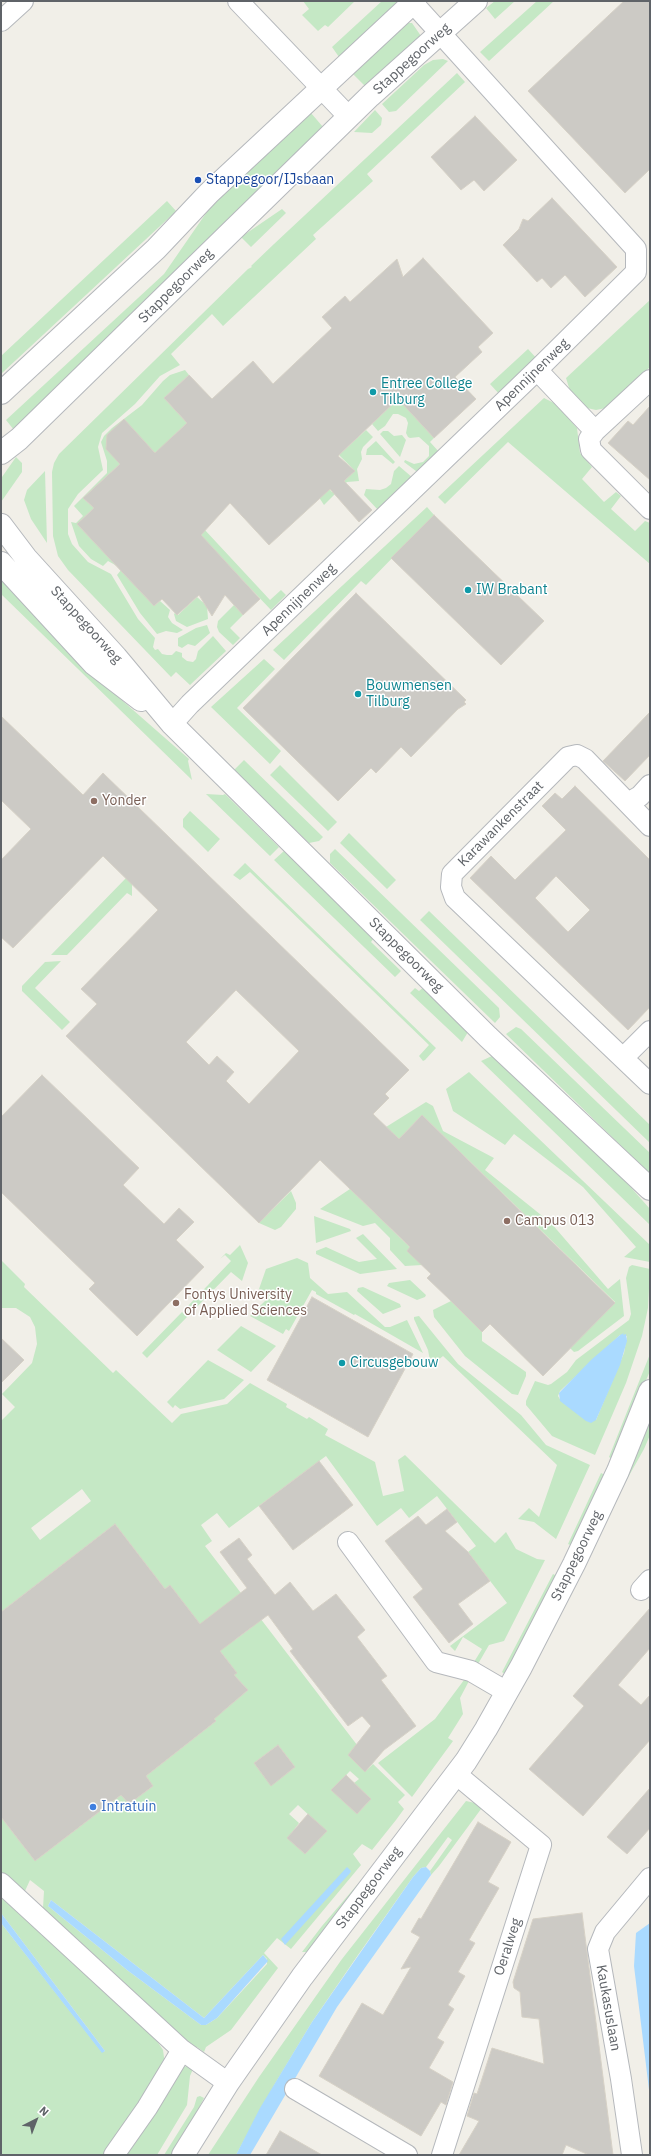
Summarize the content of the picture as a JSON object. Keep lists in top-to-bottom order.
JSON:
{
  "streets": {
    "street": [
      "Stappegoorweg",
      "Apennijnenweg",
      "Karawankenstraat",
      "Oeralweg",
      "Kaukasuslaan"
    ]
  },
  "crossings": [
    ["Stappegoorweg", "Apennijnenweg"],
    ["Stappegoorweg", "Oeralweg"]
  ],
  "places": [
    "Stappegoor/IJsbaan",
    "Entree College Tilburg",
    "IW Brabant",
    "Bouwmensen Tilburg",
    "Yonder",
    "Campus 013",
    "Fontys University of Applied Sciences",
    "Circusgebouw",
    "Intratuin"
  ],
  "north": "top right"
}
